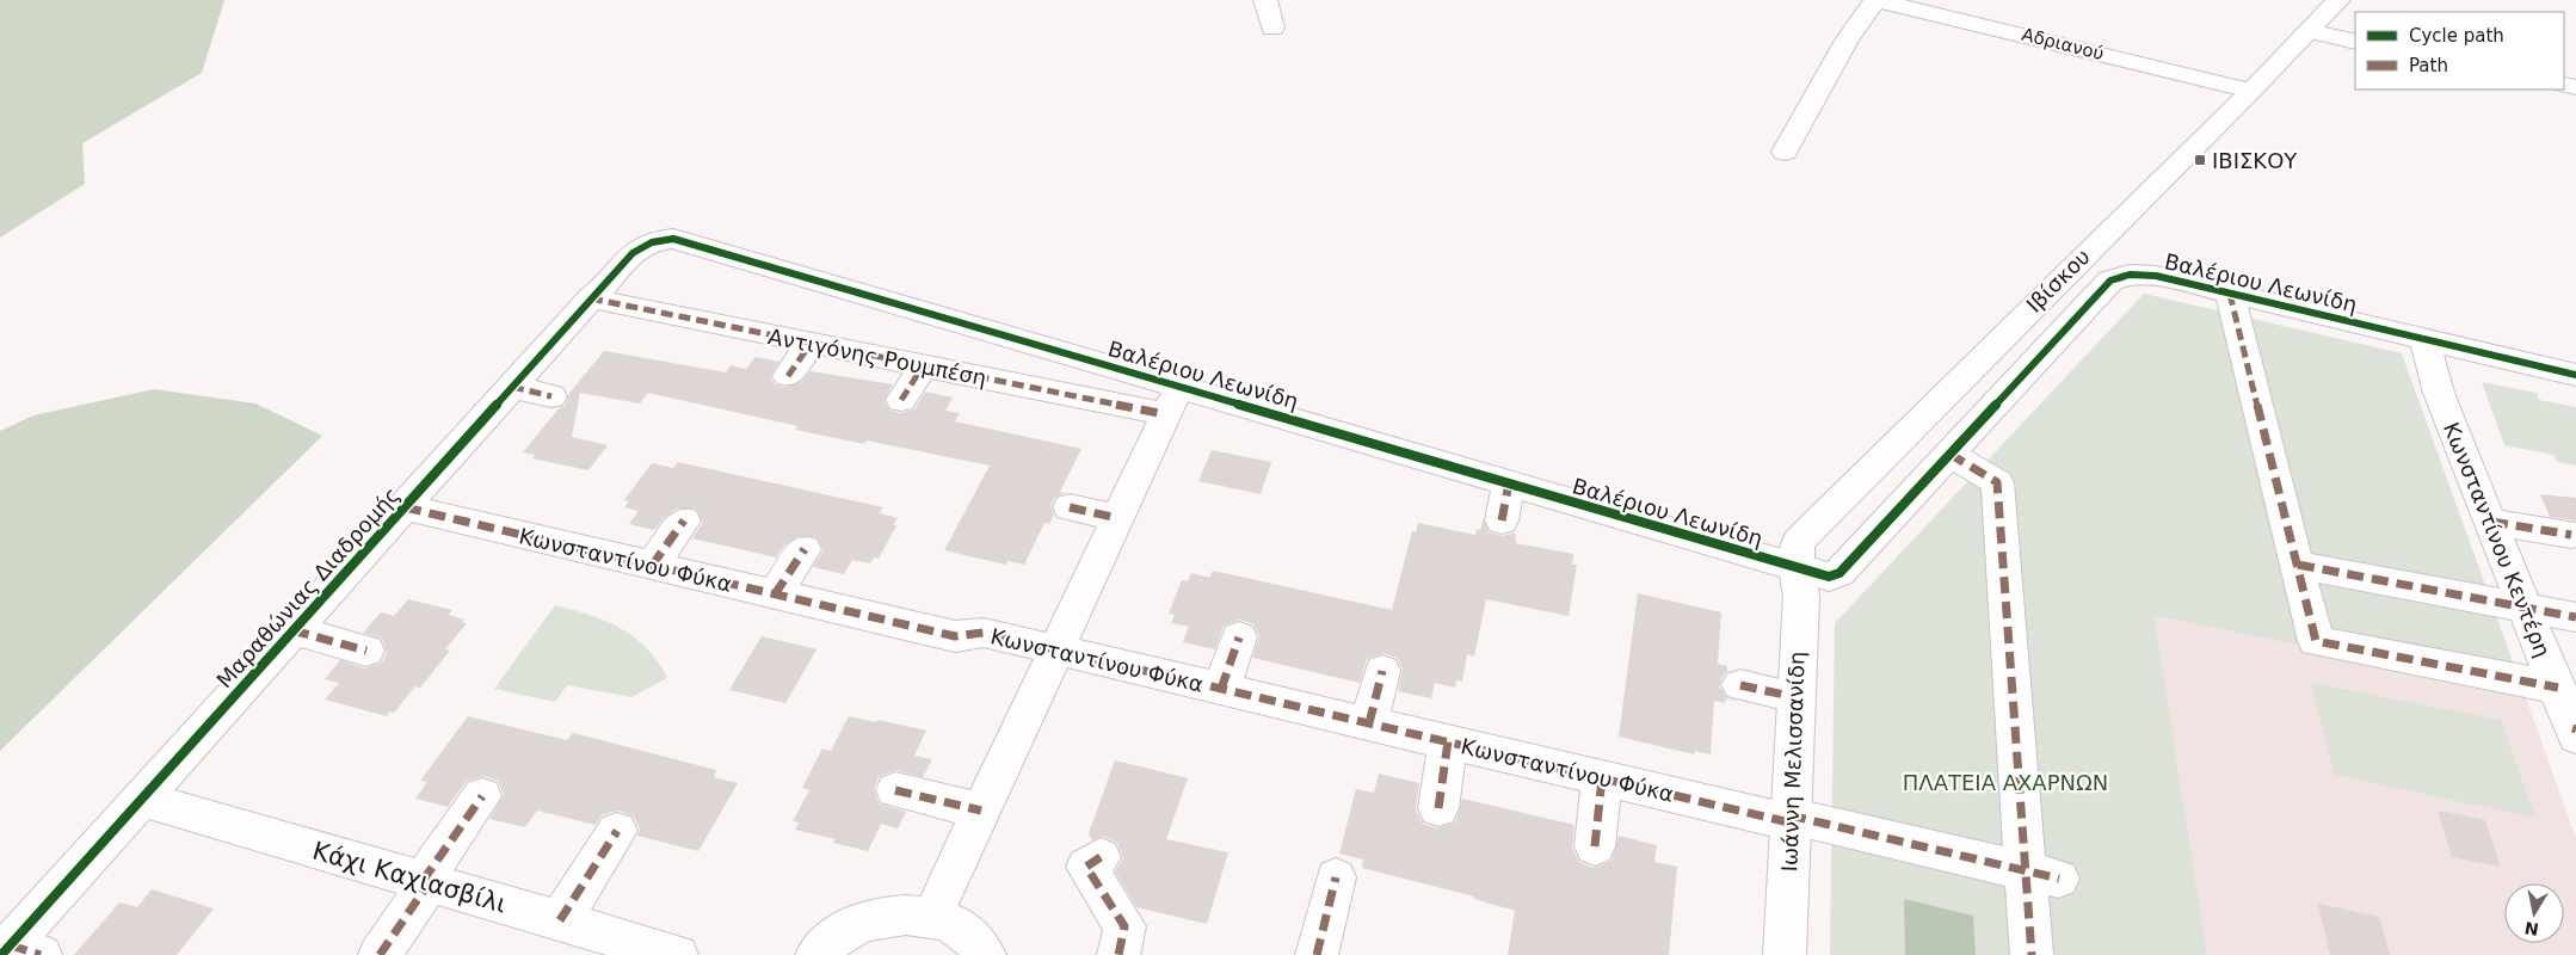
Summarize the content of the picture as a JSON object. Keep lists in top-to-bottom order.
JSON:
{
  "streets": {
    "street": [
      "Αδριανού",
      "Ιβίσκου",
      "Βαλέριου Λεωνίδη",
      "Αντιγόνης Ρουμπέση",
      "Κωνσταντίνου Κεντέρη",
      "Κωνσταντίνου Φύκα",
      "Μαραθώνιας Διαδρομής",
      "Ιωάννη Μελισσανίδη",
      "Κάχι Καχιασβίλι"
    ]
  },
  "crossings": [
    ["Αδριανού", "Ιβίσκου"],
    ["Ιβίσκου", "Βαλέριου Λεωνίδη"],
    ["Ιβίσκου", "Ιωάννη Μελισσανίδη"],
    ["Βαλέριου Λεωνίδη", "Αντιγόνης Ρουμπέση"],
    ["Βαλέριου Λεωνίδη", "Κωνσταντίνου Κεντέρη"],
    ["Βαλέριου Λεωνίδη", "Μαραθώνιας Διαδρομής"],
    ["Βαλέριου Λεωνίδη", "Ιωάννη Μελισσανίδη"],
    ["Αντιγόνης Ρουμπέση", "Μαραθώνιας Διαδρομής"],
    ["Κωνσταντίνου Φύκα", "Μαραθώνιας Διαδρομής"],
    ["Κωνσταντίνου Φύκα", "Ιωάννη Μελισσανίδη"],
    ["Μαραθώνιας Διαδρομής", "Κάχι Καχιασβίλι"]
  ],
  "parks": ["ΠΛΑΤΕΙΑ ΑΧΑΡΝΩΝ"],
  "places": {
    "transit": ["ΙΒΙΣΚΟΥ"]
  },
  "legend": ["Cycle path", "Path"],
  "north": "bottom"
}
